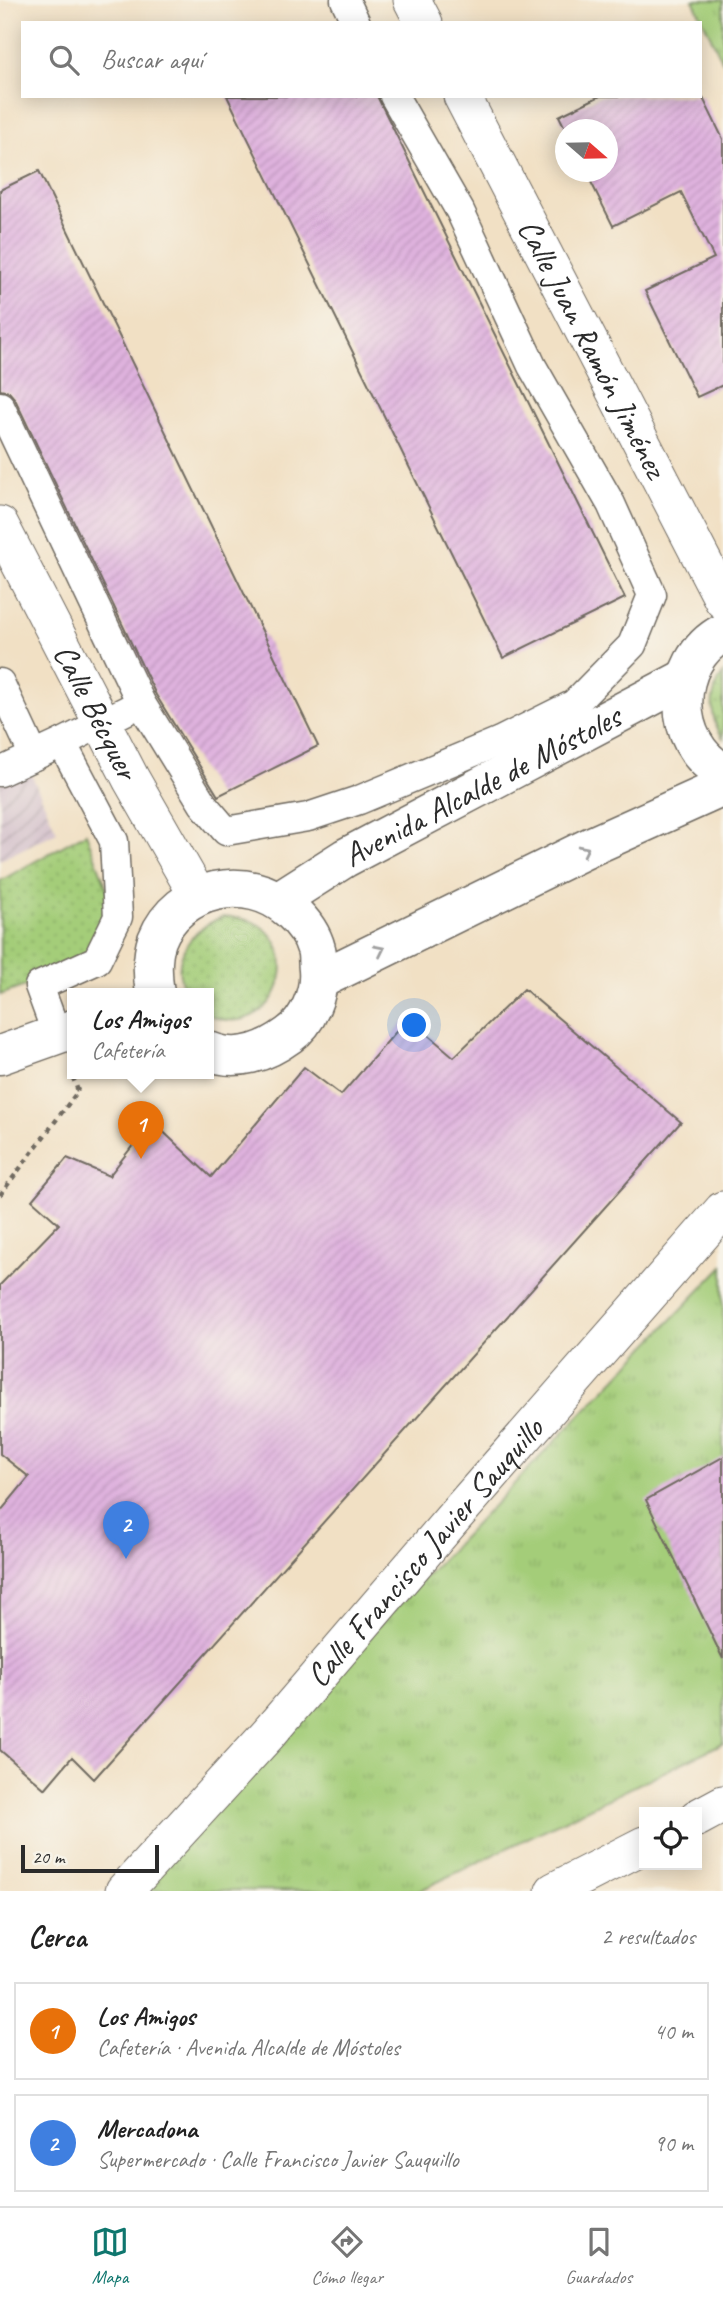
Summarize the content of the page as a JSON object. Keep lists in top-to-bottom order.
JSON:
{
  "streets": {
    "street": [
      "Calle Juan Ramón Jiménez",
      "Calle Bécquer",
      "Avenida Alcalde de Móstoles",
      "Calle Francisco Javier Sauquillo"
    ]
  },
  "scale_bar": "20 m",
  "north": "right",
  "page": {
    "search": "Buscar aquí",
    "popup": ["Los Amigos", "Cafetería"],
    "pins": ["1", "2"],
    "scale": "20 m",
    "heading": ["Cerca", "2 resultados"],
    "list": [
      {
        "mark": "1",
        "name": "Los Amigos",
        "note": "Cafetería · Avenida Alcalde de Móstoles",
        "value": "40 m"
      },
      {
        "mark": "2",
        "name": "Mercadona",
        "note": "Supermercado · Calle Francisco Javier Sauquillo",
        "value": "90 m"
      }
    ],
    "nav": ["Mapa", "Cómo llegar", "Guardados"]
  }
}
